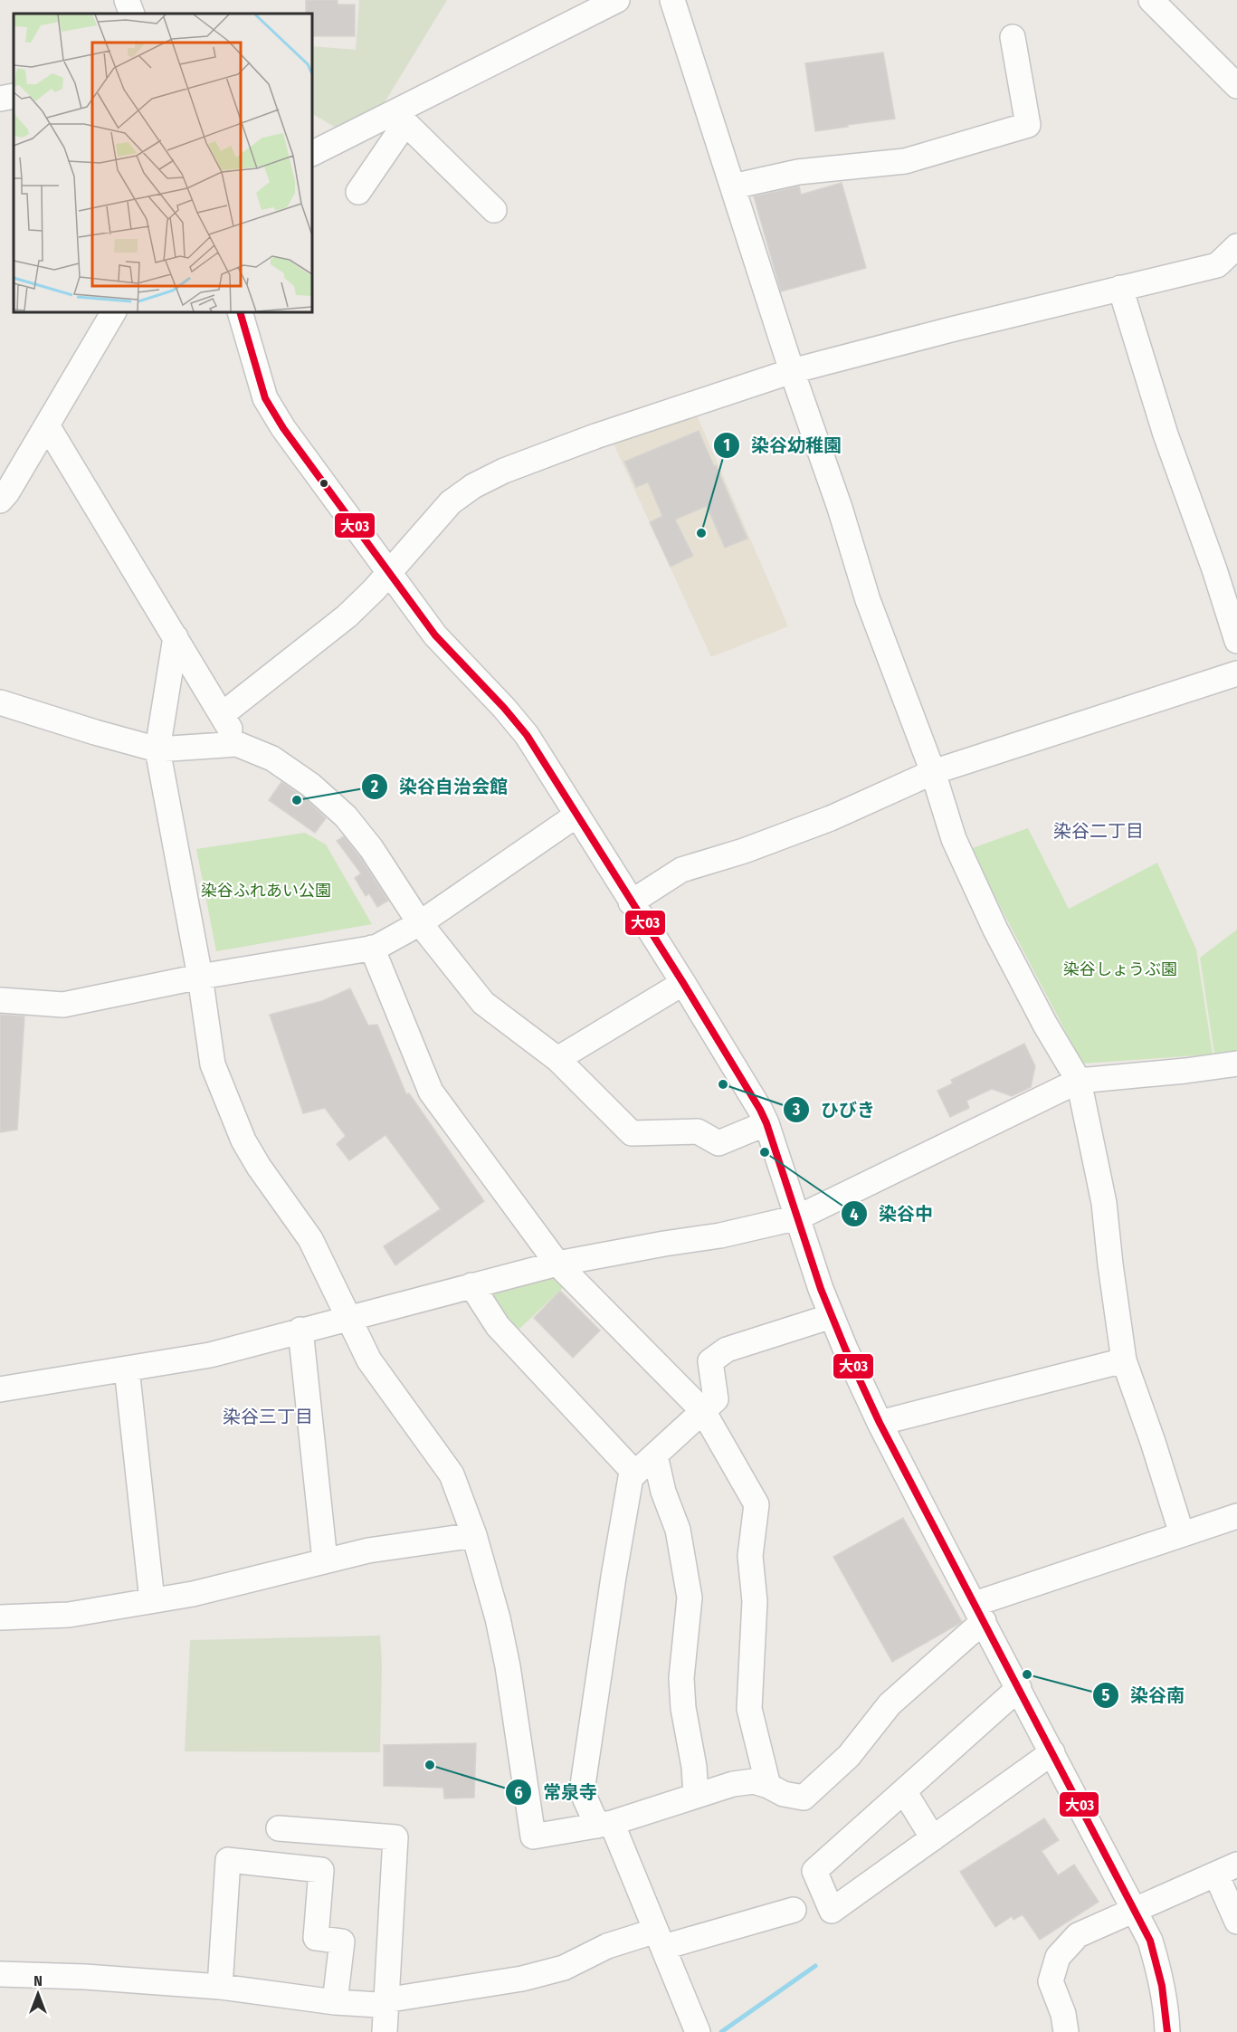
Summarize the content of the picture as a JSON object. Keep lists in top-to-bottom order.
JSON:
{
  "districts": ["染谷二丁目", "染谷三丁目"],
  "parks": ["染谷ふれあい公園", "染谷しょうぶ園"],
  "places": [
    "染谷幼稚園",
    "染谷自治会館",
    "ひびき",
    "染谷中",
    "染谷南",
    "常泉寺"
  ],
  "lines": ["transit line 大03"],
  "north": "top"
}
